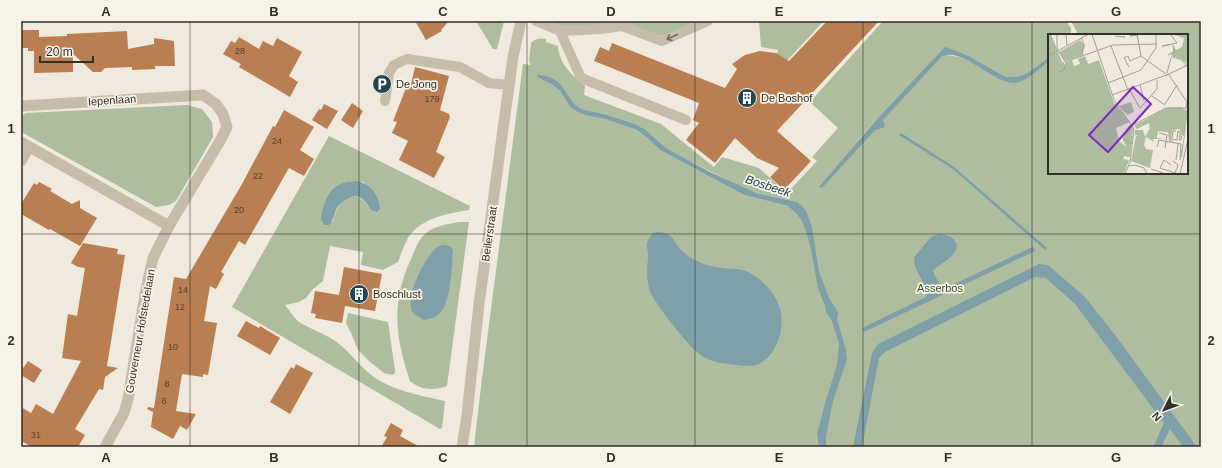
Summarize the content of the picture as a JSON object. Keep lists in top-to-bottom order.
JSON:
{
  "streets": {
    "street": ["Iepenlaan", "Beilerstraat", "Gouverneur Hofstedelaan"]
  },
  "crossings": [
    ["Iepenlaan", "Gouverneur Hofstedelaan"]
  ],
  "water": ["Bosbeek"],
  "parks": ["Asserbos"],
  "places": {
    "parking": ["De Jong"],
    "building": ["De Boshof", "Boschlust"]
  },
  "house_numbers": [
    "28",
    "179",
    "24",
    "22",
    "20",
    "14",
    "12",
    "10",
    "8",
    "6",
    "31"
  ],
  "scale_bar": "20 m",
  "north": "bottom left",
  "grid": {
    "columns": [
      "A",
      "B",
      "C",
      "D",
      "E",
      "F",
      "G"
    ],
    "rows": ["1", "2"]
  }
}
